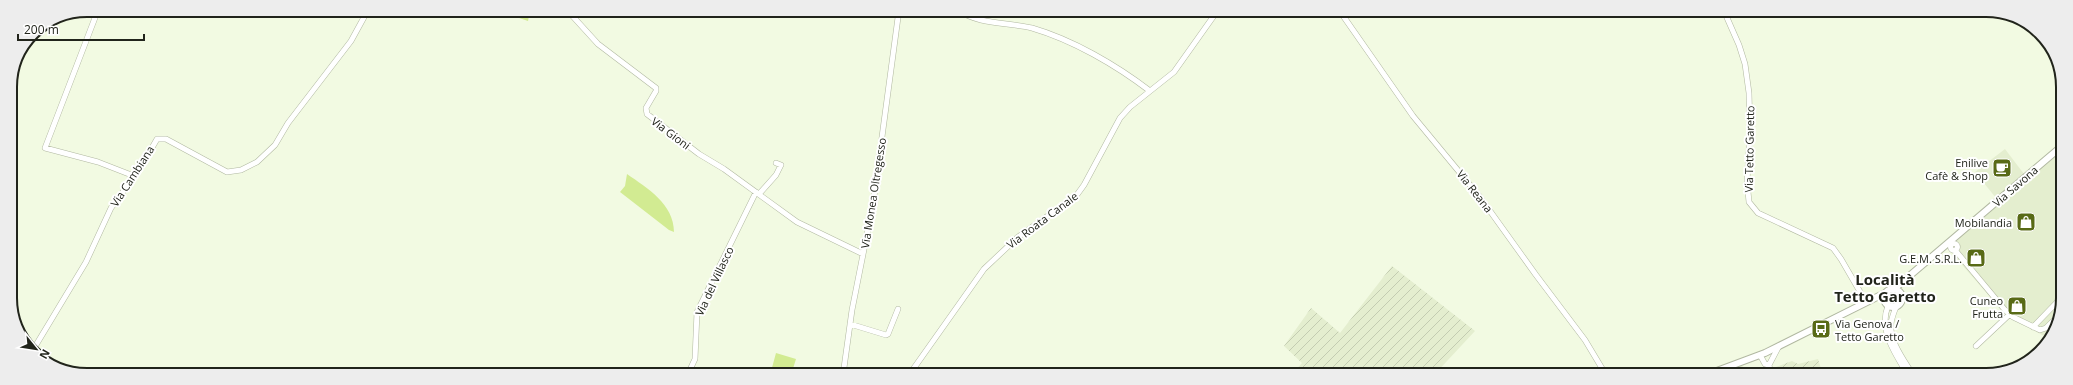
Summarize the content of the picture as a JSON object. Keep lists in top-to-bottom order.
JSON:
{
  "streets": {
    "main road": ["Via Savona"],
    "street": [
      "Via Gioni",
      "Via Tetto Garetto",
      "Via Cambiana",
      "Via Reana",
      "Via Monea Oltregesso",
      "Via Roata Canale",
      "Via del Villasco"
    ]
  },
  "crossings": [
    ["Via Gioni", "Via Monea Oltregesso"],
    ["Via Gioni", "Via del Villasco"]
  ],
  "districts": ["Località Tetto Garetto"],
  "places": {
    "cafe": ["Enilive Cafè & Shop"],
    "shop": ["Mobilandia", "G.E.M. S.R.L.", "Cuneo Frutta"],
    "bus stop": ["Via Genova / Tetto Garetto"]
  },
  "scale_bar": "200 m",
  "north": "bottom right"
}
